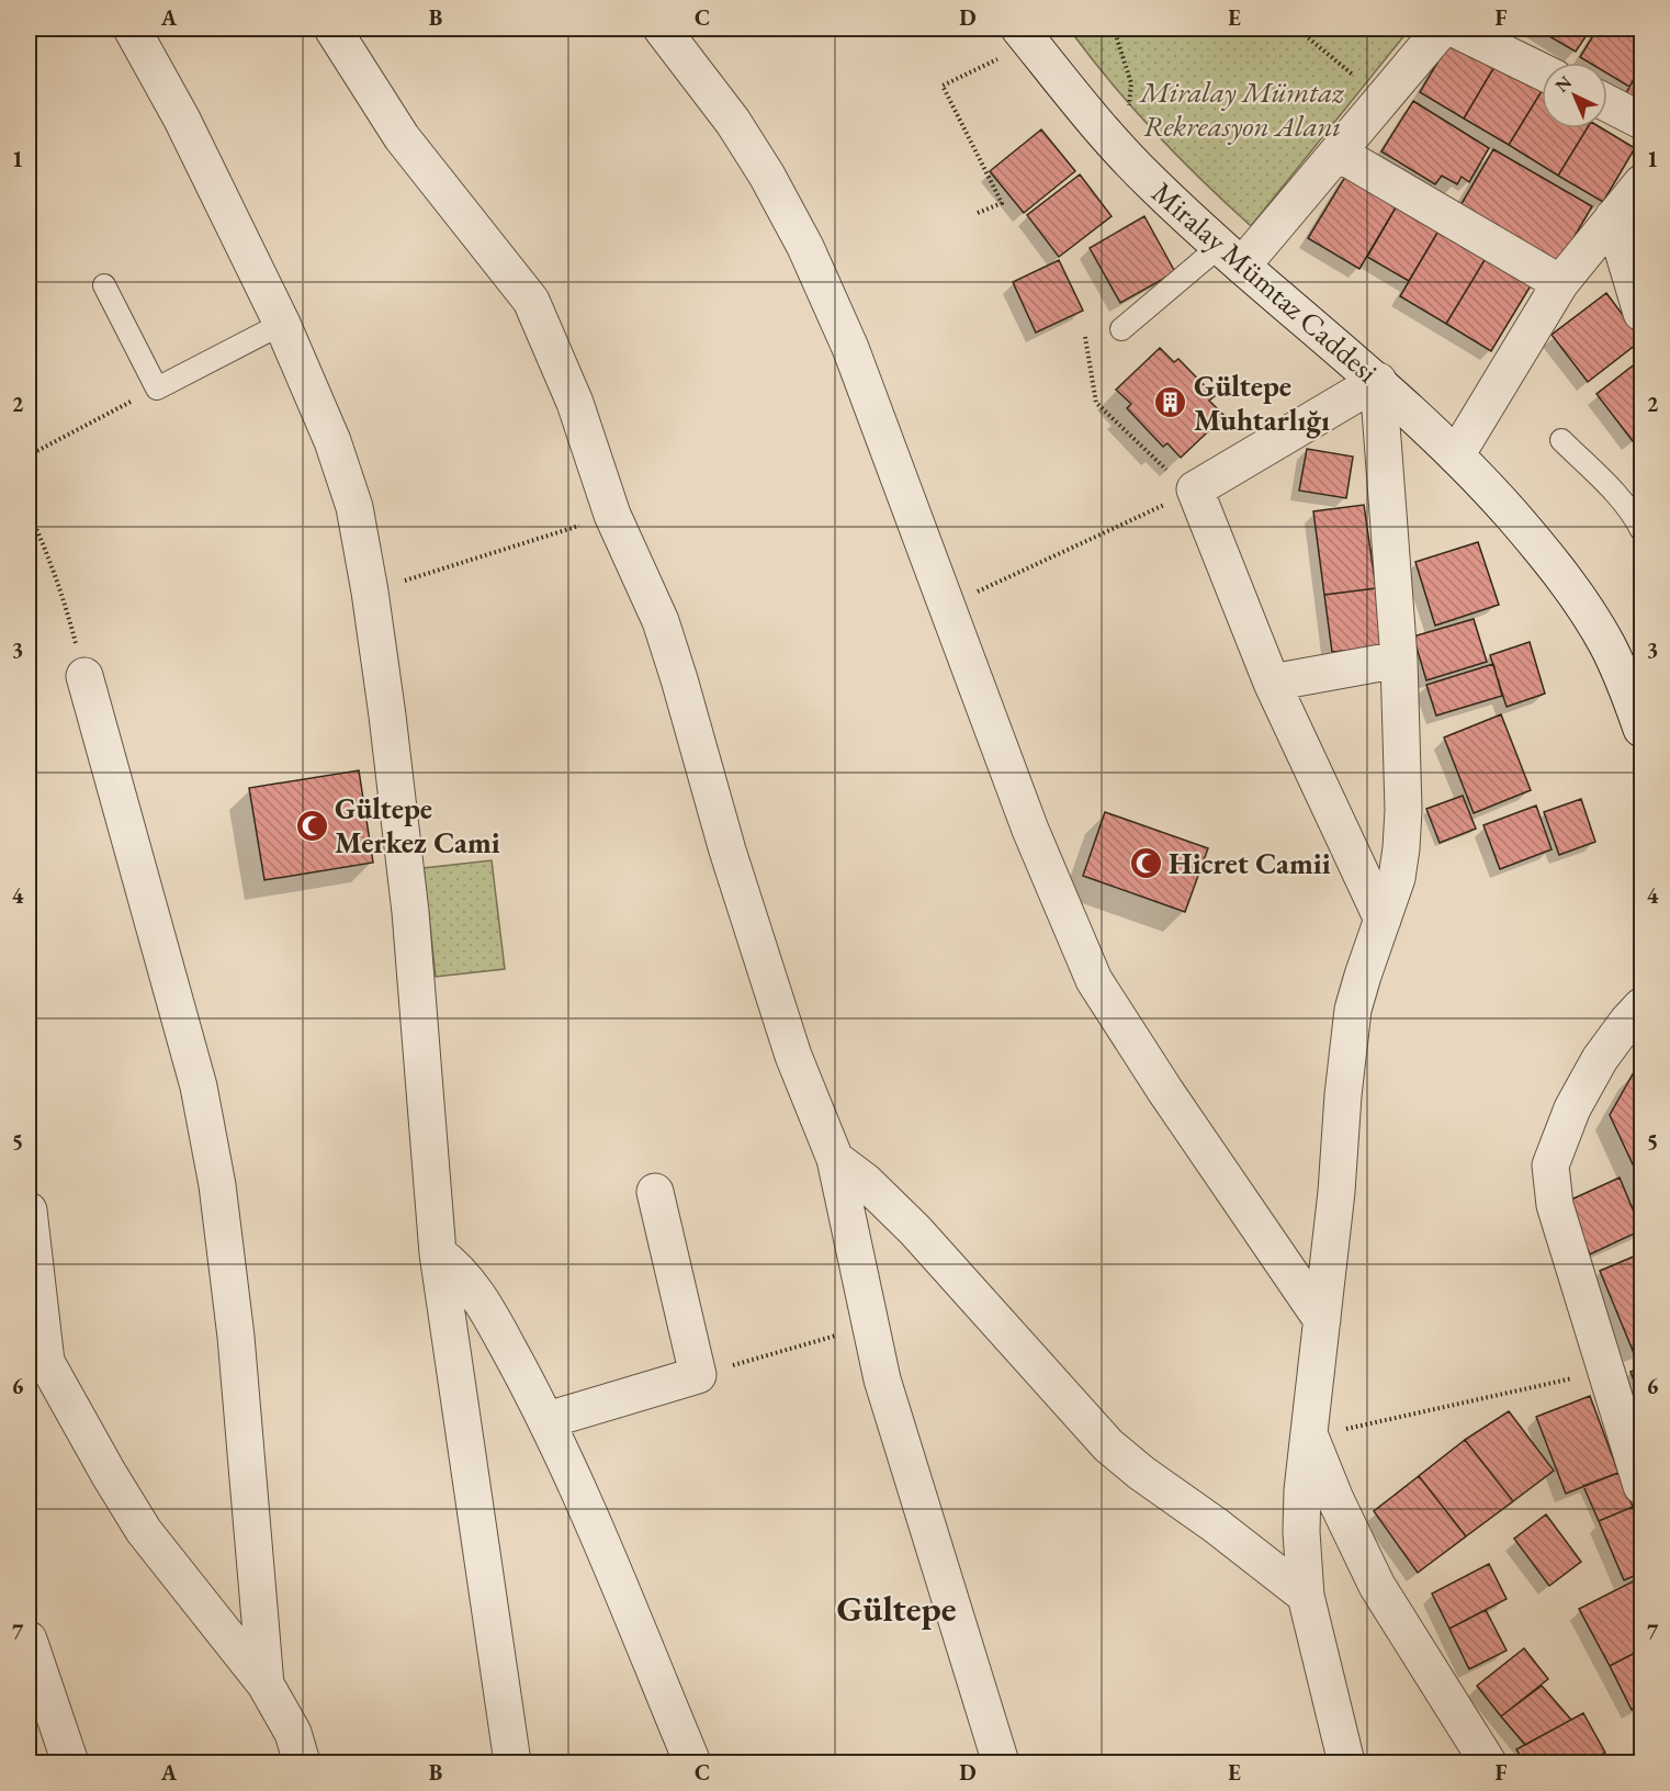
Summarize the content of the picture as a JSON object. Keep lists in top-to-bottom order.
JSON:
{
  "streets": {
    "street": ["Miralay Mümtaz Caddesi"]
  },
  "districts": ["Gültepe"],
  "parks": ["Miralay Mümtaz Rekreasyon Alanı"],
  "places": {
    "building": ["Gültepe Muhtarlığı"],
    "mosque": ["Gültepe Merkez Cami", "Hicret Camii"]
  },
  "north": "top left",
  "grid": {
    "columns": [
      "A",
      "B",
      "C",
      "D",
      "E",
      "F"
    ],
    "rows": [
      "1",
      "2",
      "3",
      "4",
      "5",
      "6",
      "7"
    ]
  }
}
